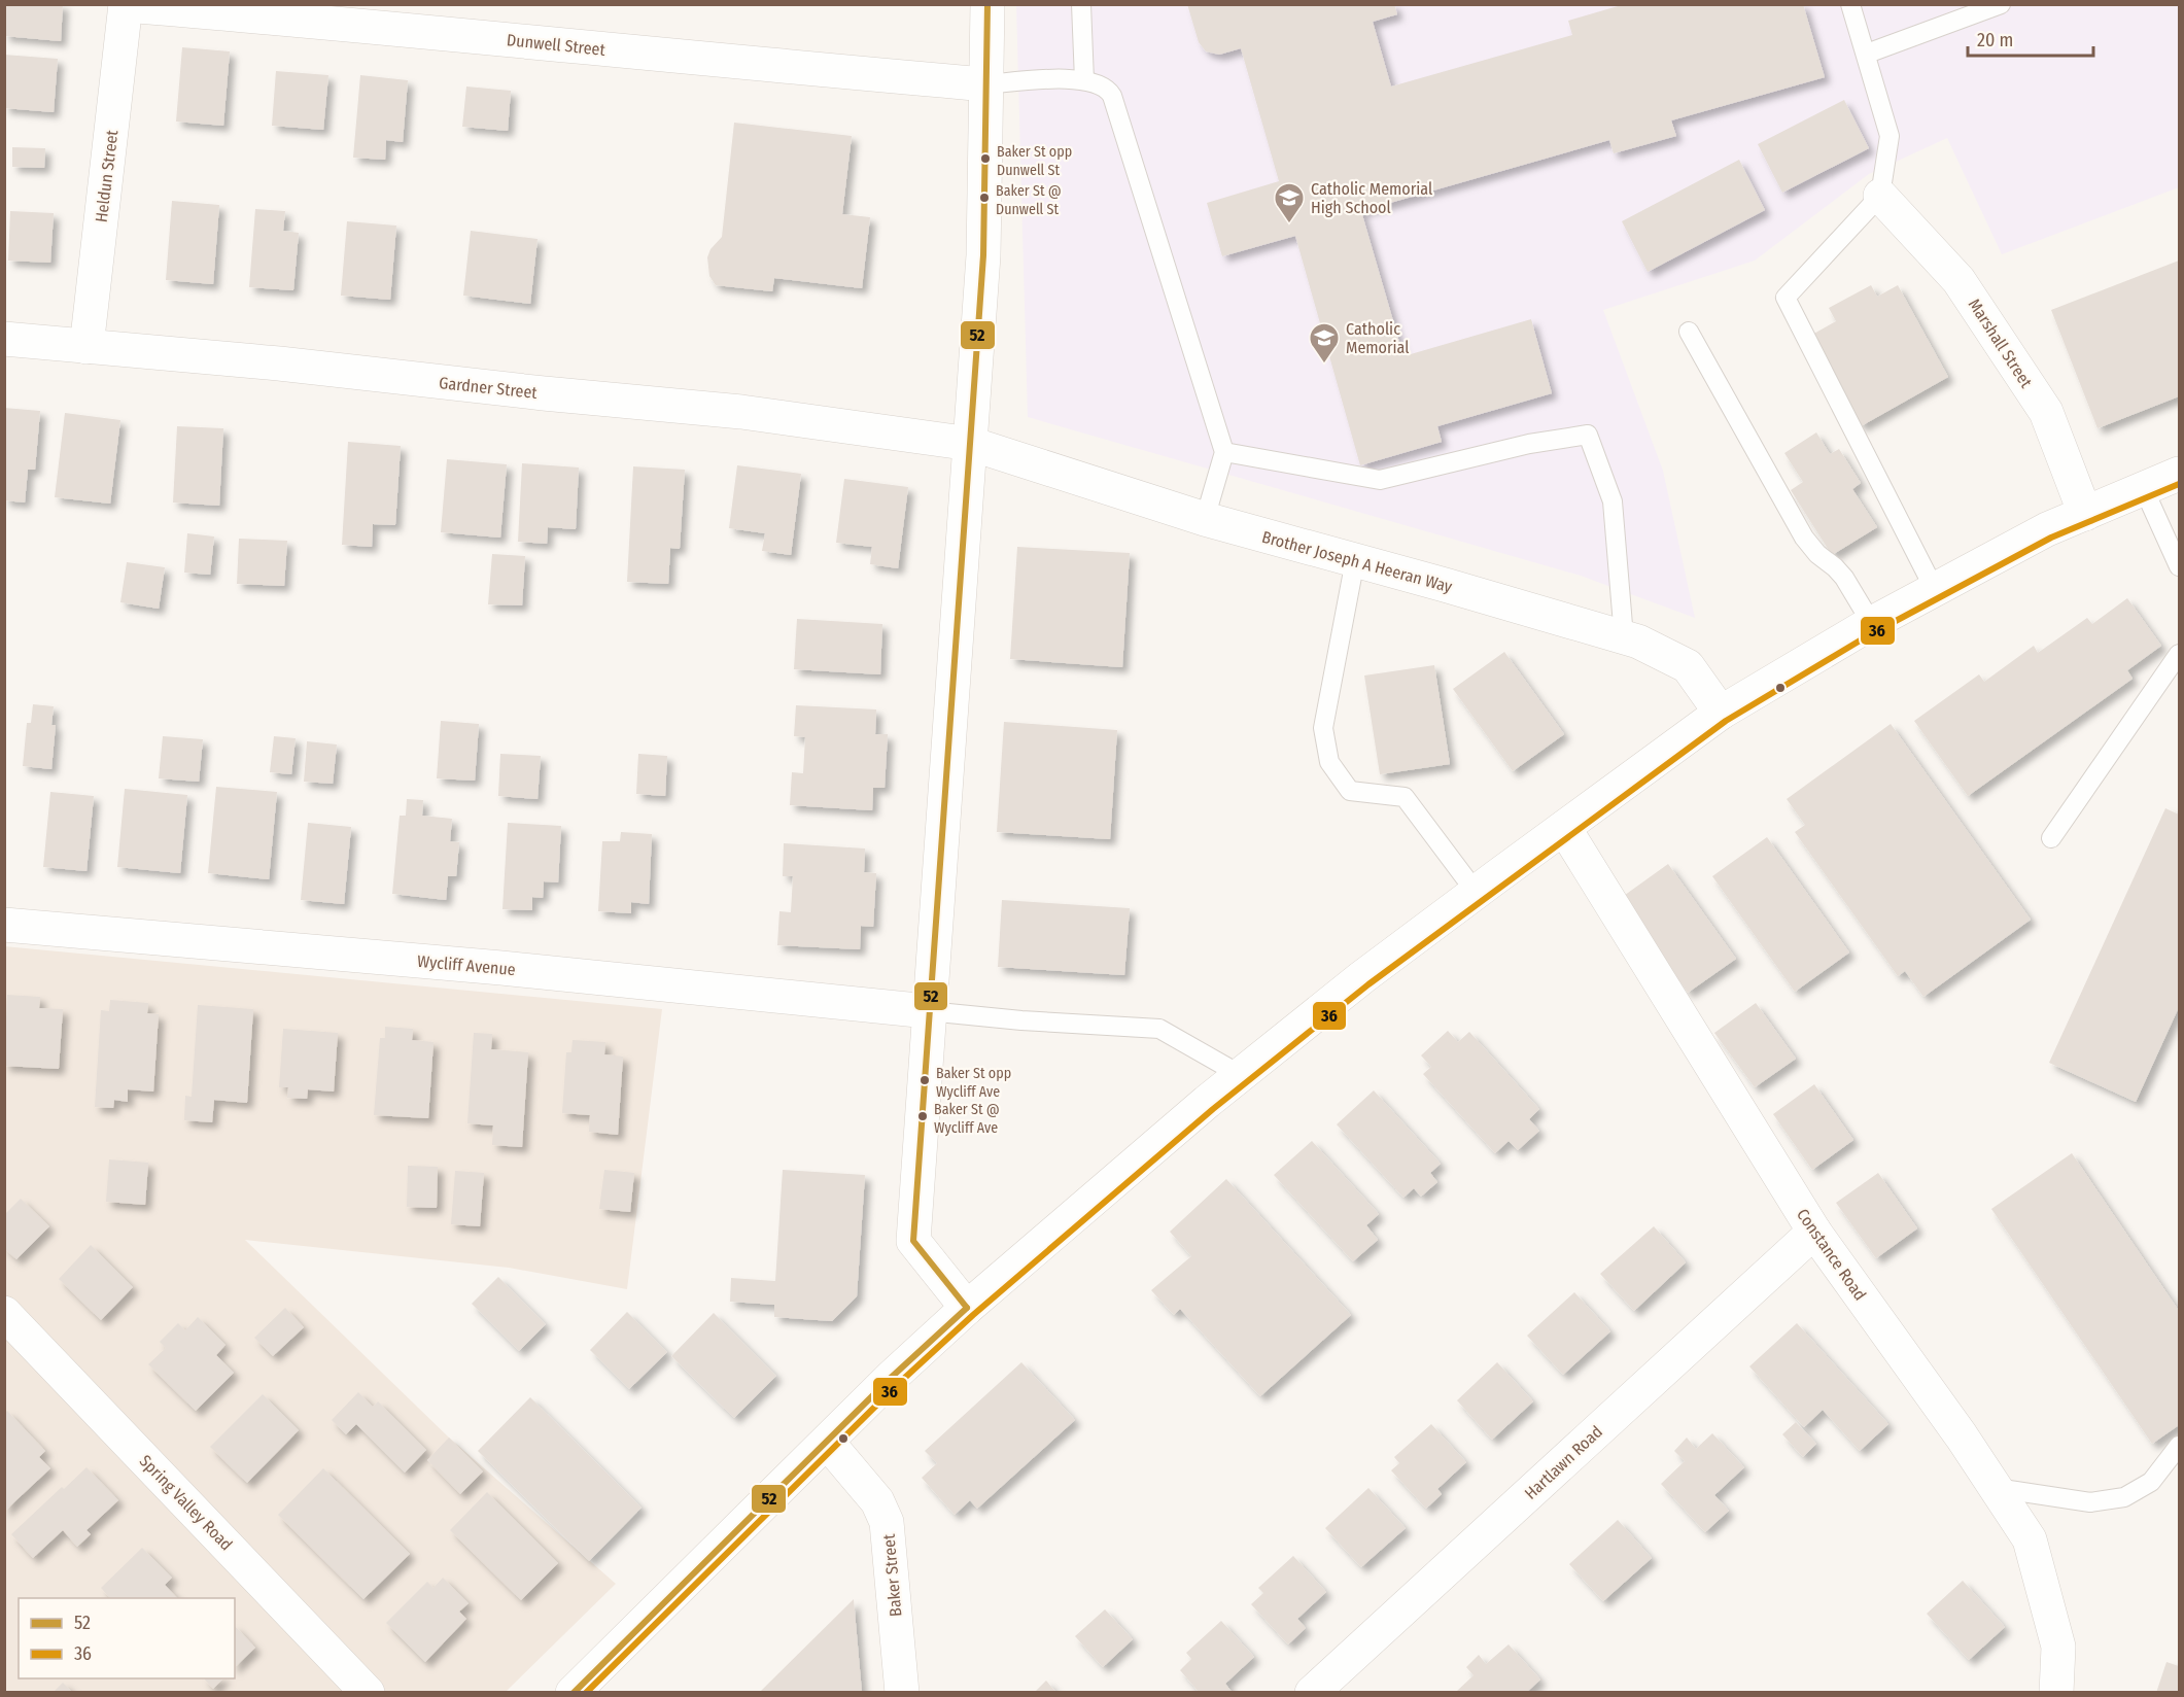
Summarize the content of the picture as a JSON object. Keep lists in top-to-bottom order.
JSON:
{
  "streets": {
    "street": [
      "Dunwell Street",
      "Heldun Street",
      "Marshall Street",
      "Gardner Street",
      "Brother Joseph A Heeran Way",
      "Wycliff Avenue",
      "Constance Road",
      "Hartlawn Road",
      "Spring Valley Road",
      "Baker Street"
    ]
  },
  "crossings": [
    ["Dunwell Street", "Heldun Street"],
    ["Heldun Street", "Gardner Street"],
    ["Gardner Street", "Brother Joseph A Heeran Way"],
    ["Constance Road", "Hartlawn Road"]
  ],
  "places": {
    "other": [
      "Baker St opp Dunwell St",
      "Baker St @ Dunwell St",
      "Baker St opp Wycliff Ave",
      "Baker St @ Wycliff Ave"
    ],
    "school or university": ["Catholic Memorial High School", "Catholic Memorial"]
  },
  "lines": ["transit line 52", "transit line 36"],
  "legend": ["52", "36"],
  "scale_bar": "20 m"
}
